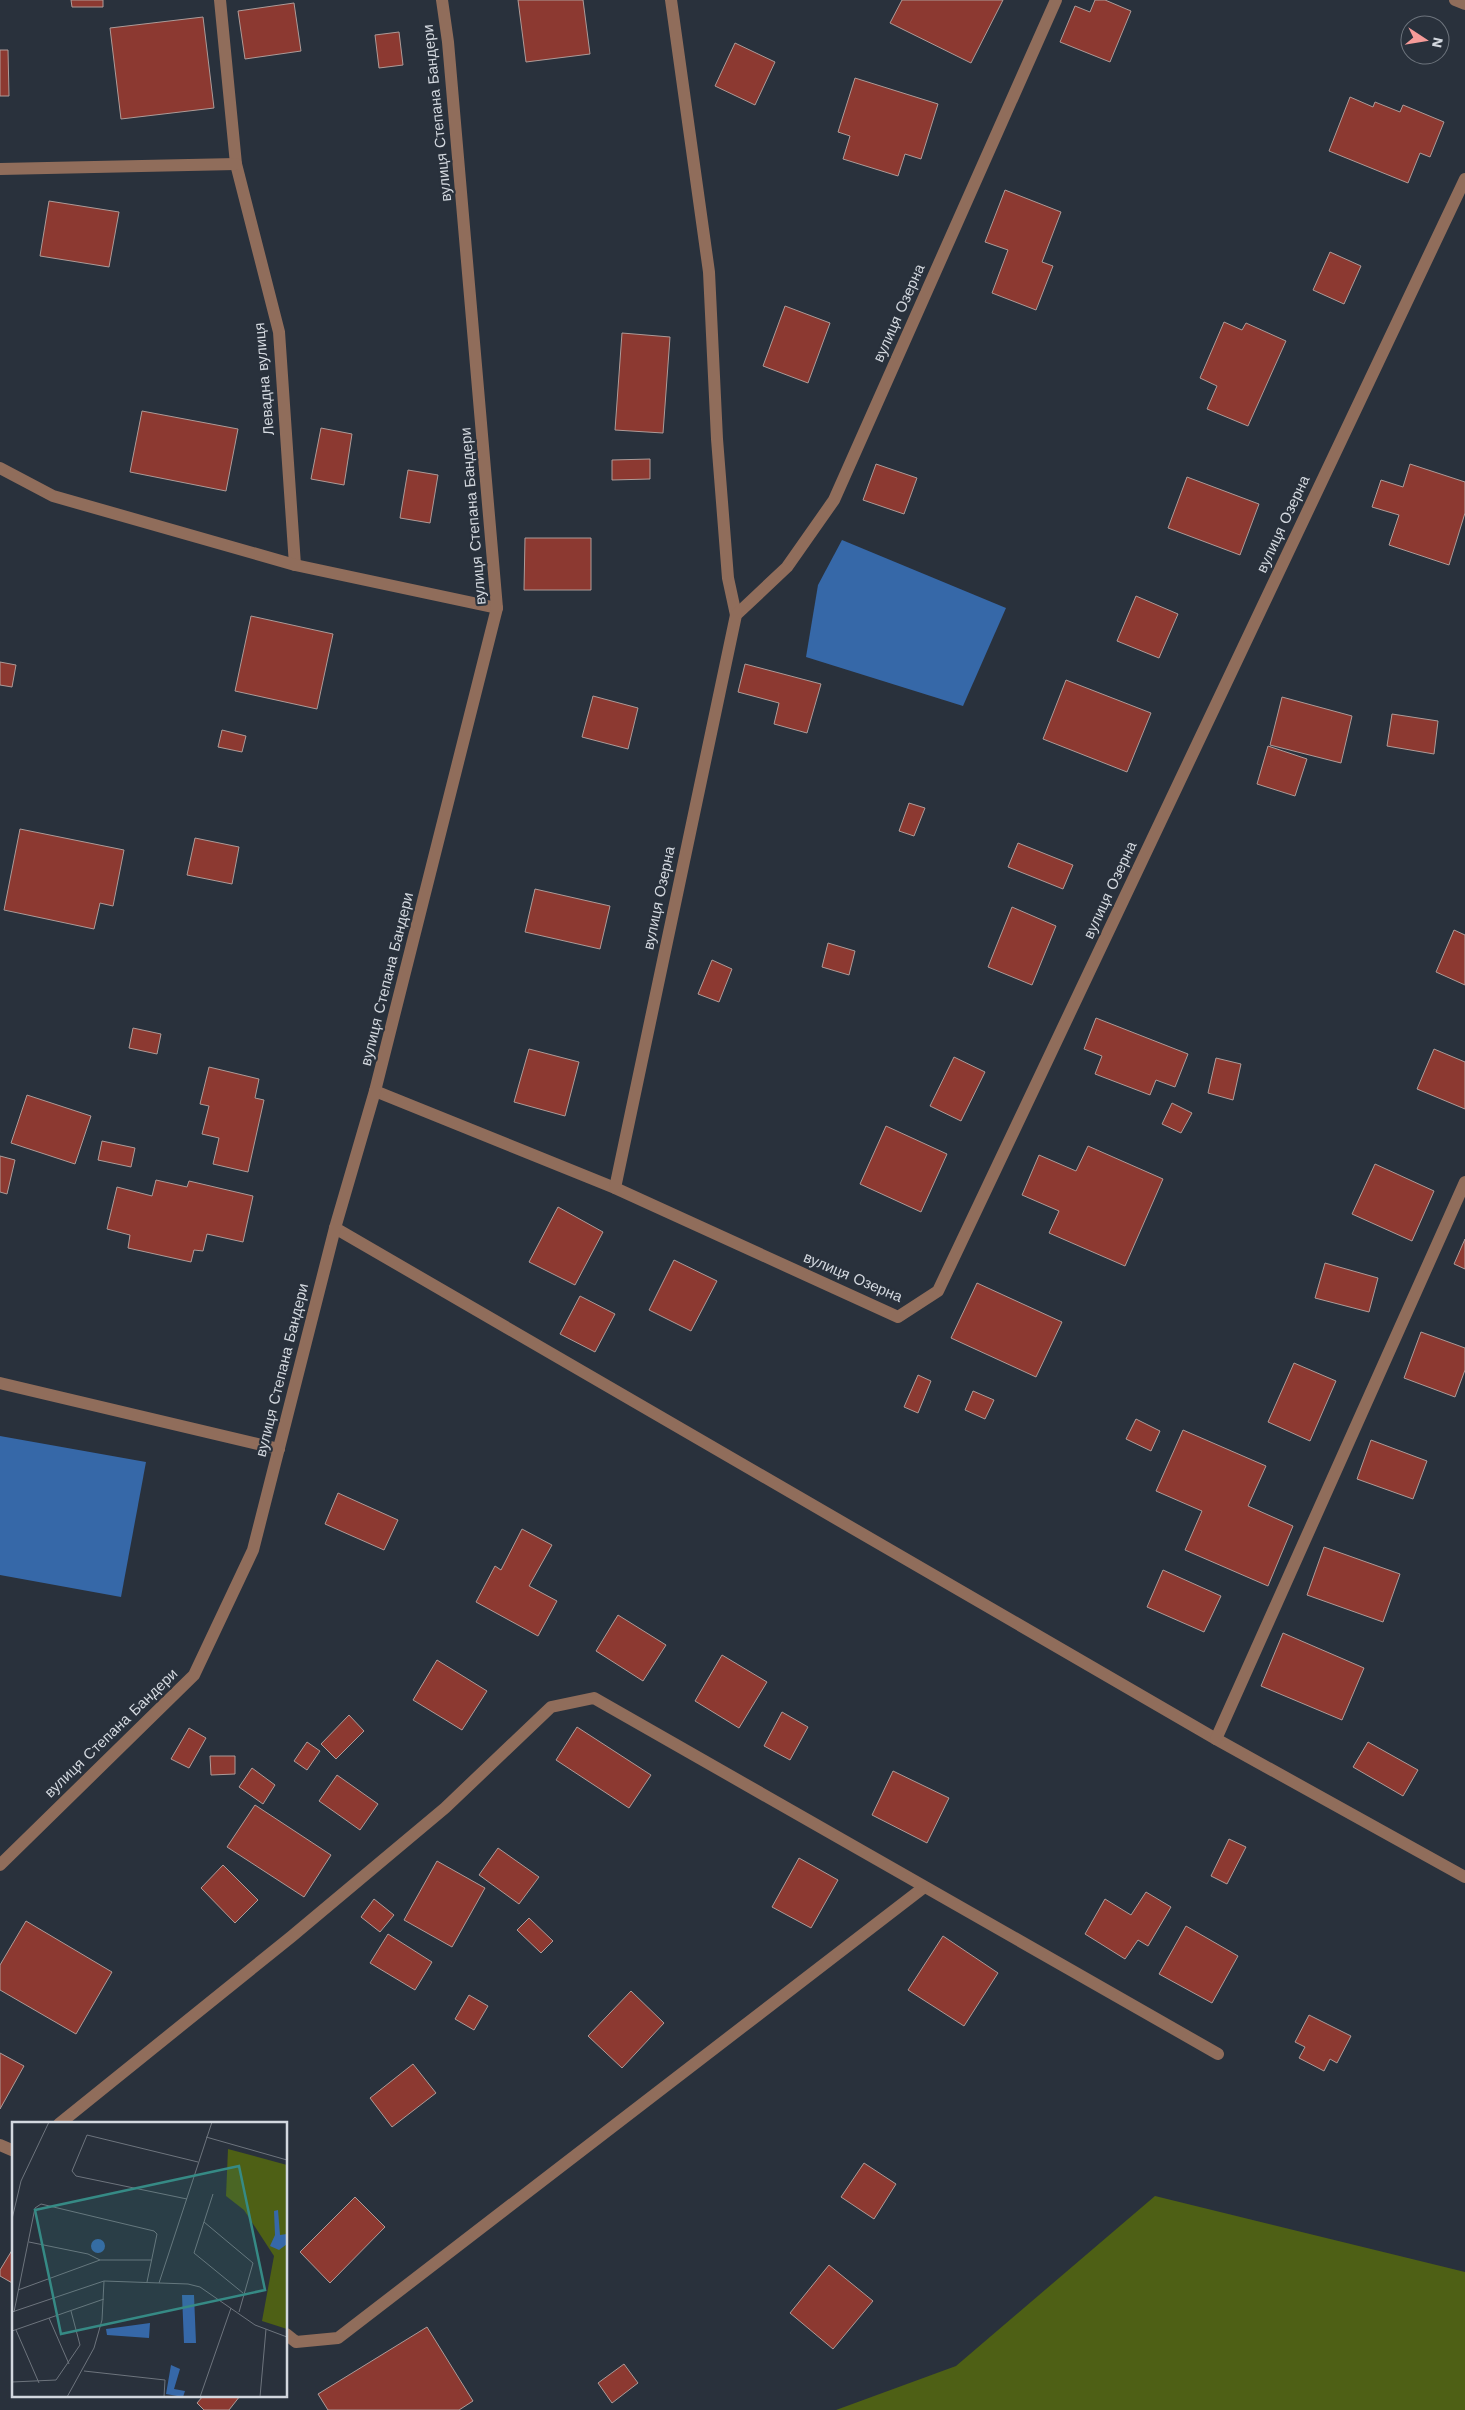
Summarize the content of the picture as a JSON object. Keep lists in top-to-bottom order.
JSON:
{
  "streets": {
    "street": ["вулиця Степана Бандери", "вулиця Озерна", "Левадна вулиця"]
  },
  "crossings": [
    ["вулиця Степана Бандери", "вулиця Озерна"]
  ],
  "north": "right"
}
